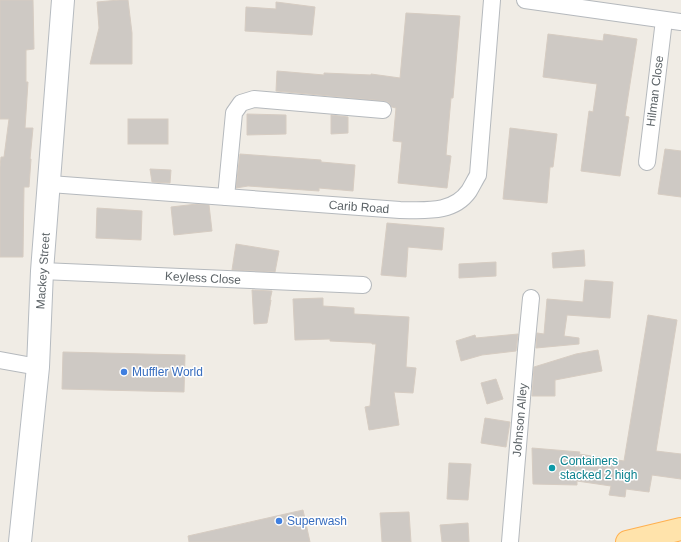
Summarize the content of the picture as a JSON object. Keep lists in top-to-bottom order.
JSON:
{
  "streets": {
    "main road": ["Mackey Street"],
    "street": [
      "Hilman Close",
      "Carib Road",
      "Keyless Close",
      "Johnson Alley"
    ]
  },
  "crossings": [
    ["Carib Road", "Mackey Street"],
    ["Mackey Street", "Keyless Close"]
  ],
  "places": ["Muffler World", "Containers stacked 2 high", "Superwash"]
}
